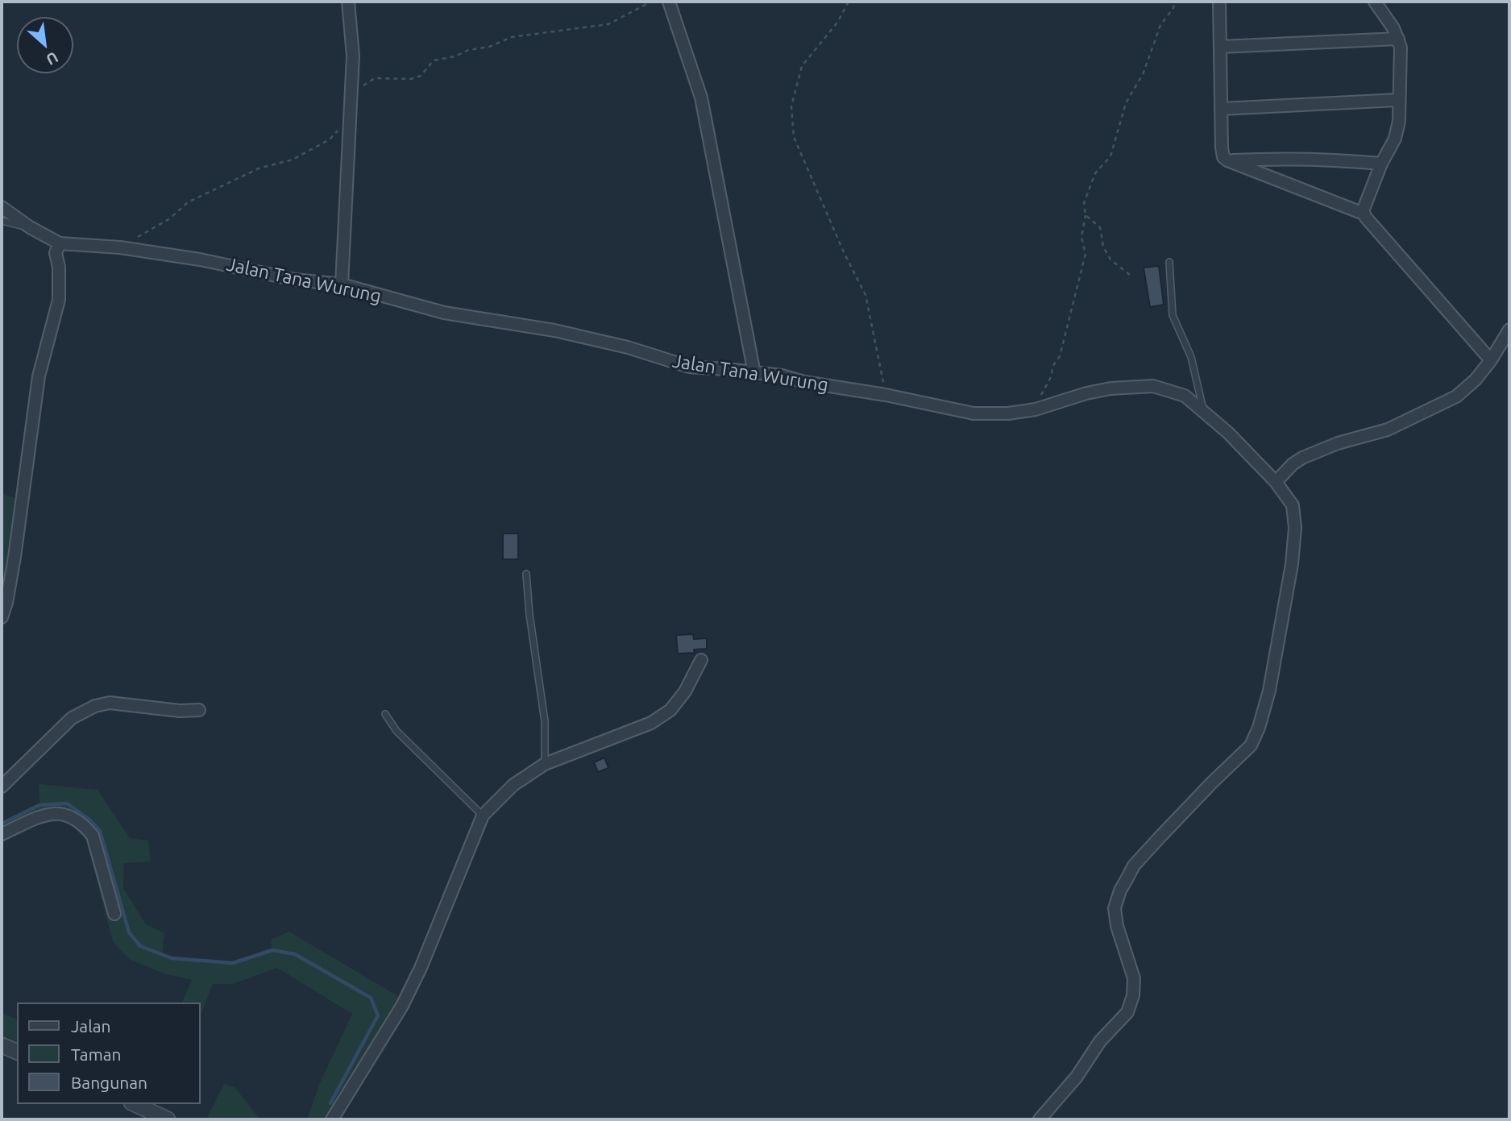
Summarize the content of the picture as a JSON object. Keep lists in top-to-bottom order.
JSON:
{
  "streets": {
    "street": ["Jalan Tana Wurung"]
  },
  "legend": ["Jalan", "Taman", "Bangunan"],
  "north": "bottom right"
}
